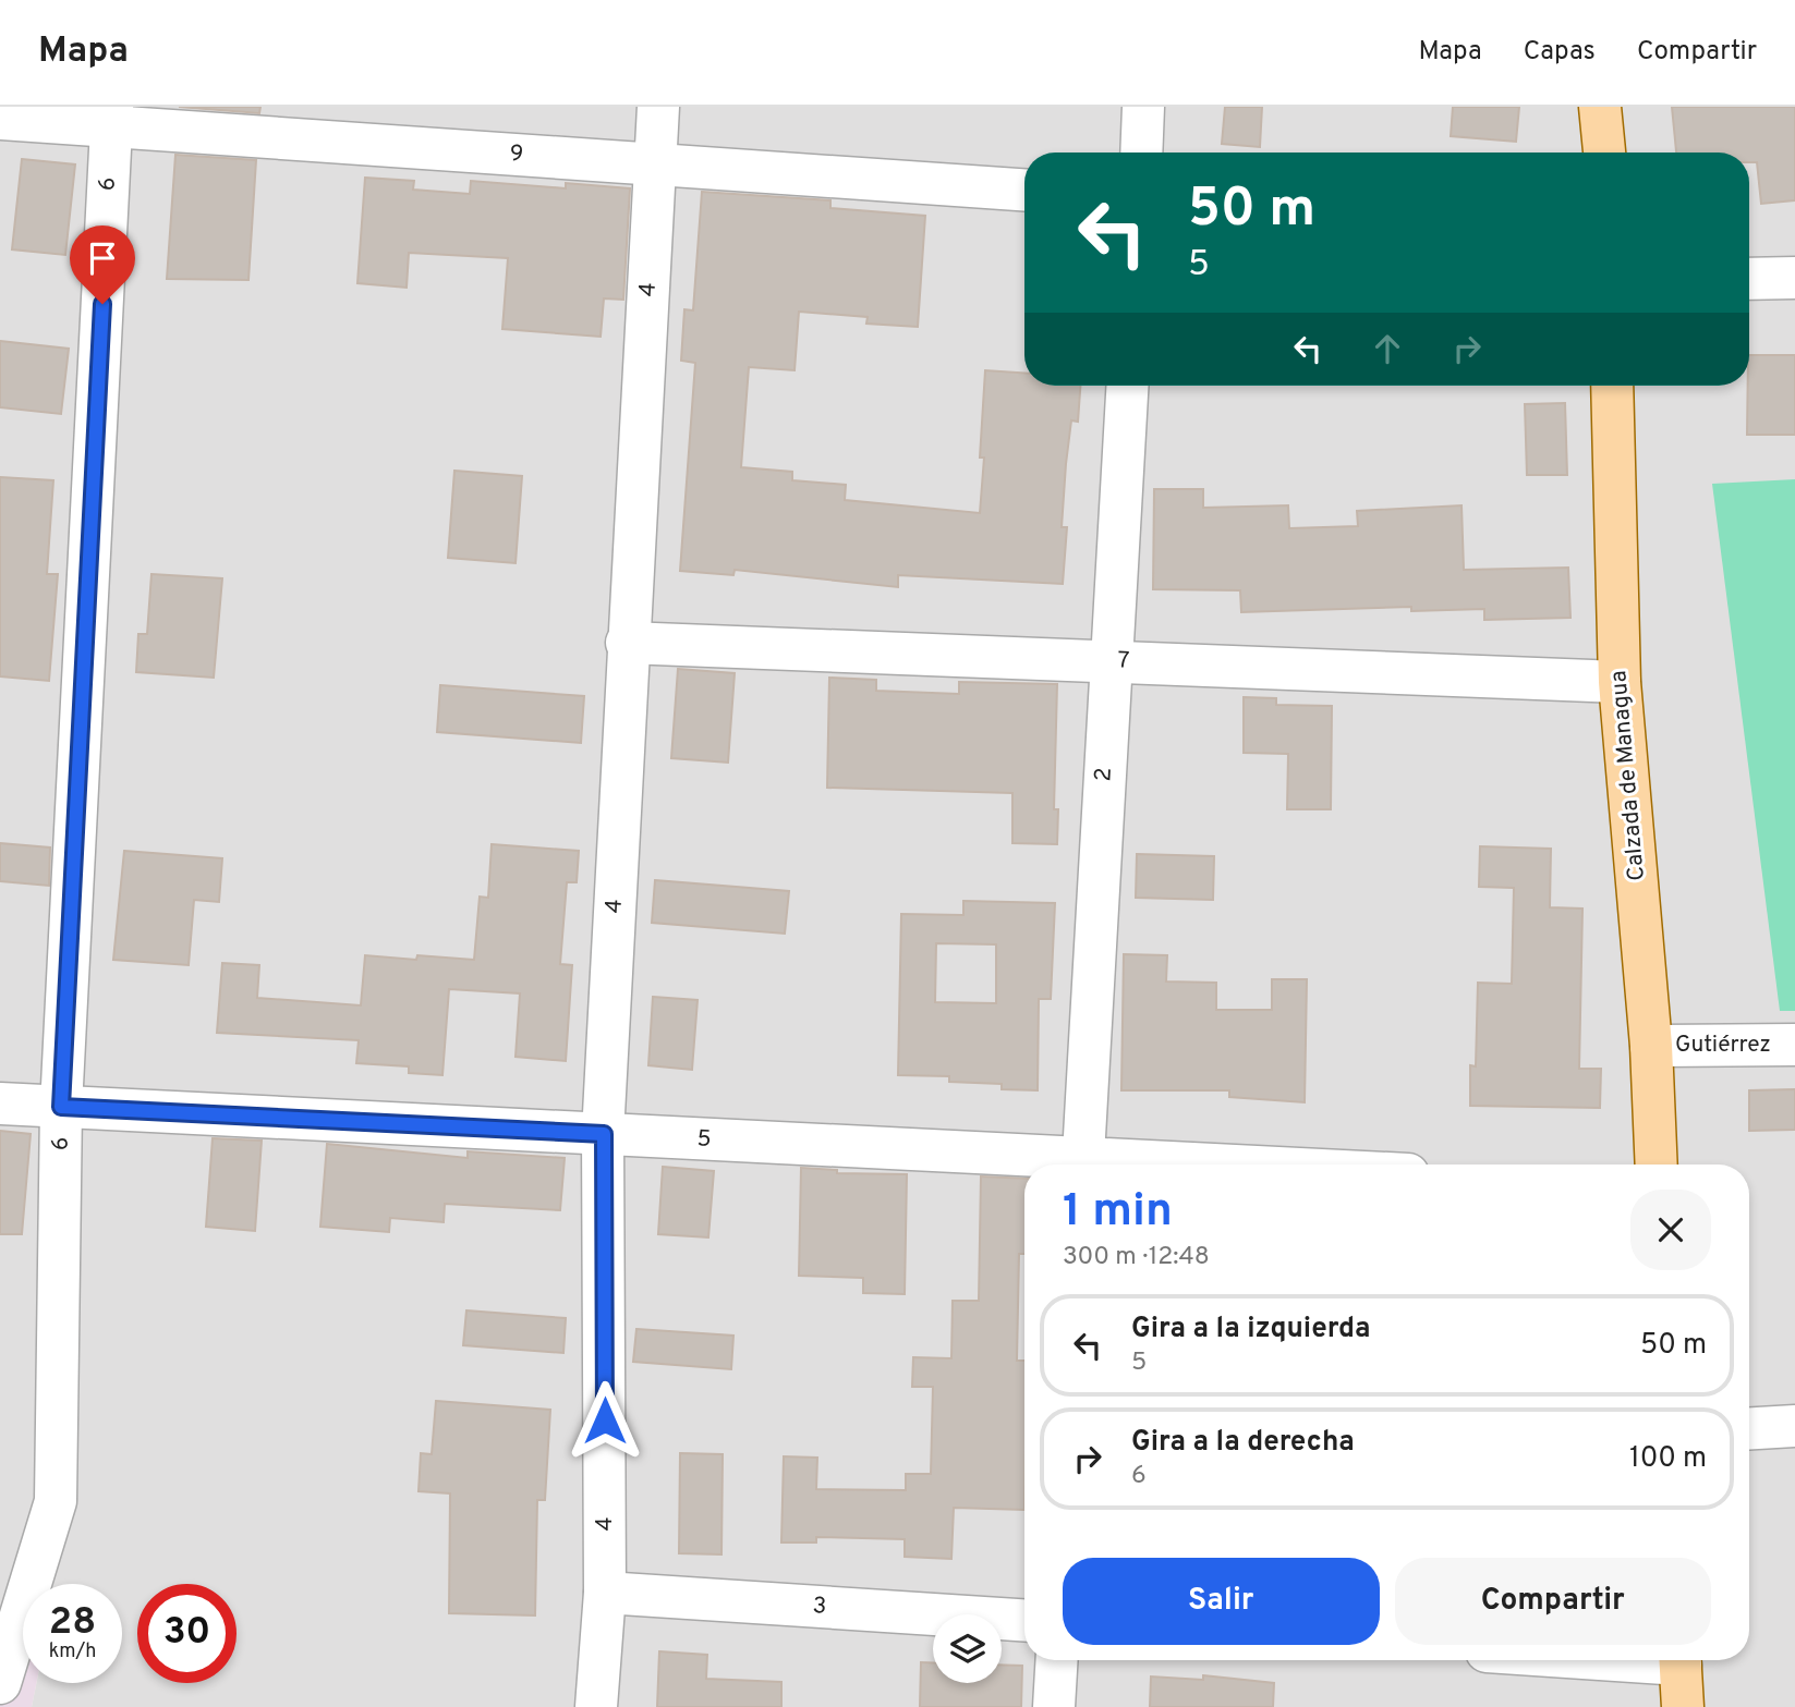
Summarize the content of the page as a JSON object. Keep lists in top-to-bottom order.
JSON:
{
  "streets": {
    "main road": ["Calzada de Managua"],
    "street": [
      "9",
      "6",
      "4",
      "7",
      "2",
      "Gutiérrez",
      "5",
      "3"
    ]
  },
  "crossings": [
    ["9", "6"],
    ["9", "4"],
    ["6", "5"],
    ["4", "7"],
    ["4", "5"],
    ["4", "3"],
    ["7", "2"],
    ["7", "Calzada de Managua"],
    ["Calzada de Managua", "Gutiérrez"]
  ],
  "page": {
    "header": "Mapa",
    "nav": ["Mapa", "Capas", "Compartir"],
    "turn": ["50 m", "5"],
    "heading": ["1 min", "300 m · 12:48"],
    "list": [
      {
        "name": "Gira a la izquierda",
        "note": "5",
        "value": "50 m"
      },
      {
        "name": "Gira a la derecha",
        "note": "6",
        "value": "100 m"
      }
    ],
    "buttons": ["Salir", "Compartir"],
    "speed": "28 km/h",
    "limit": "30"
  }
}
